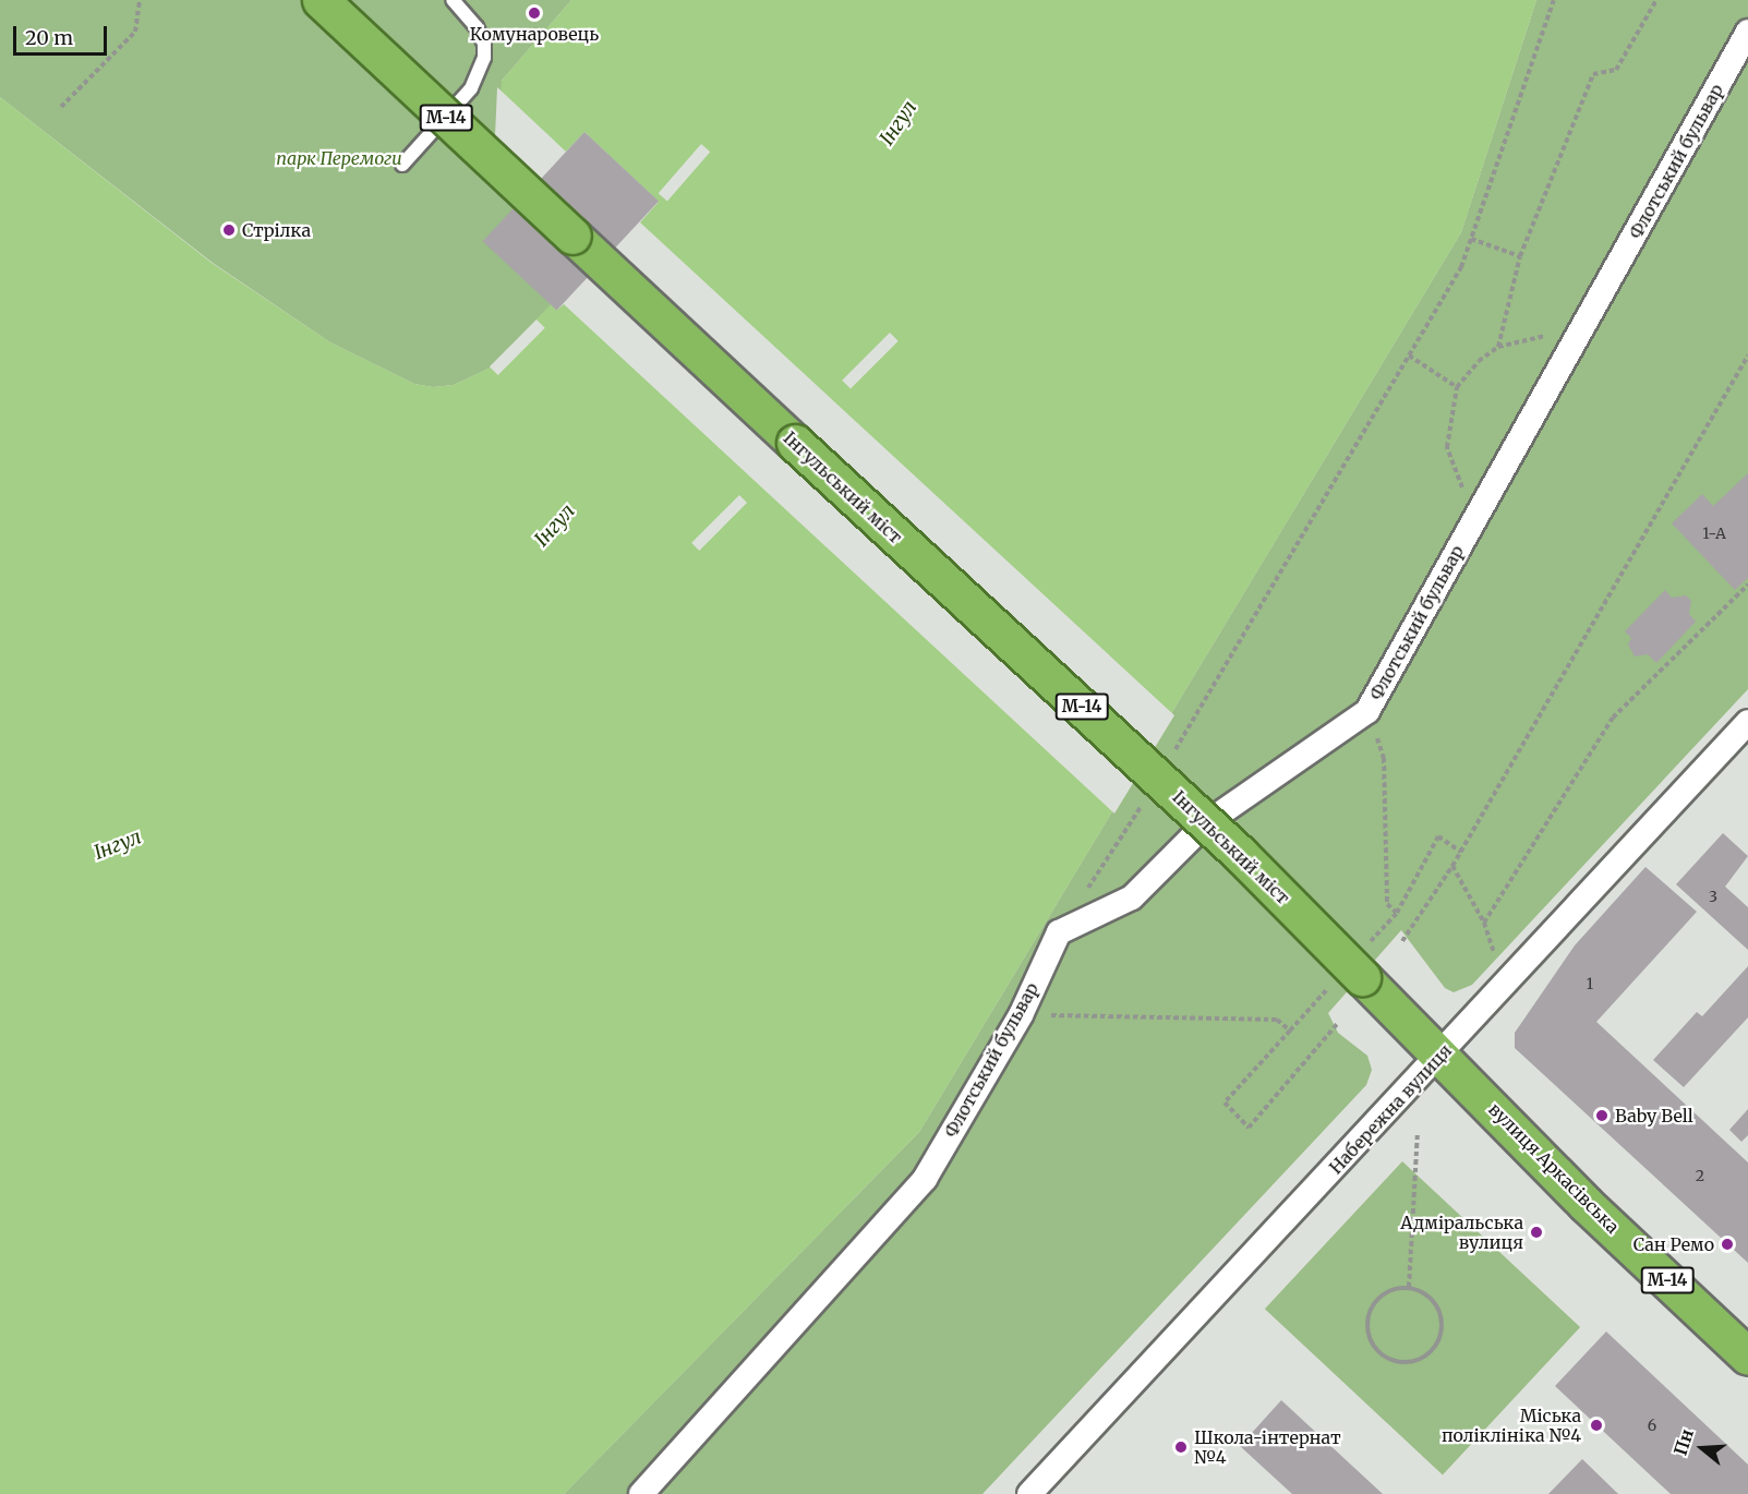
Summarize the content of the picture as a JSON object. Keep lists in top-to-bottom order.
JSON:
{
  "streets": {
    "highway": ["М-14", "Інгульський міст", "вулиця Аркасівська"],
    "street": ["Флотський бульвар", "Набережна вулиця"]
  },
  "crossings": [
    ["Інгульський міст", "вулиця Аркасівська"],
    ["Набережна вулиця", "вулиця Аркасівська"]
  ],
  "water": ["Інгул"],
  "parks": ["парк Перемоги"],
  "places": [
    "Комунаровець",
    "Стрілка",
    "Baby Bell",
    "Адміральська вулиця",
    "Сан Ремо",
    "Міська поліклініка №4",
    "Школа-інтернат №4"
  ],
  "house_numbers": [
    "1-А",
    "3",
    "1",
    "2",
    "6"
  ],
  "scale_bar": "20 m",
  "north": "left"
}
